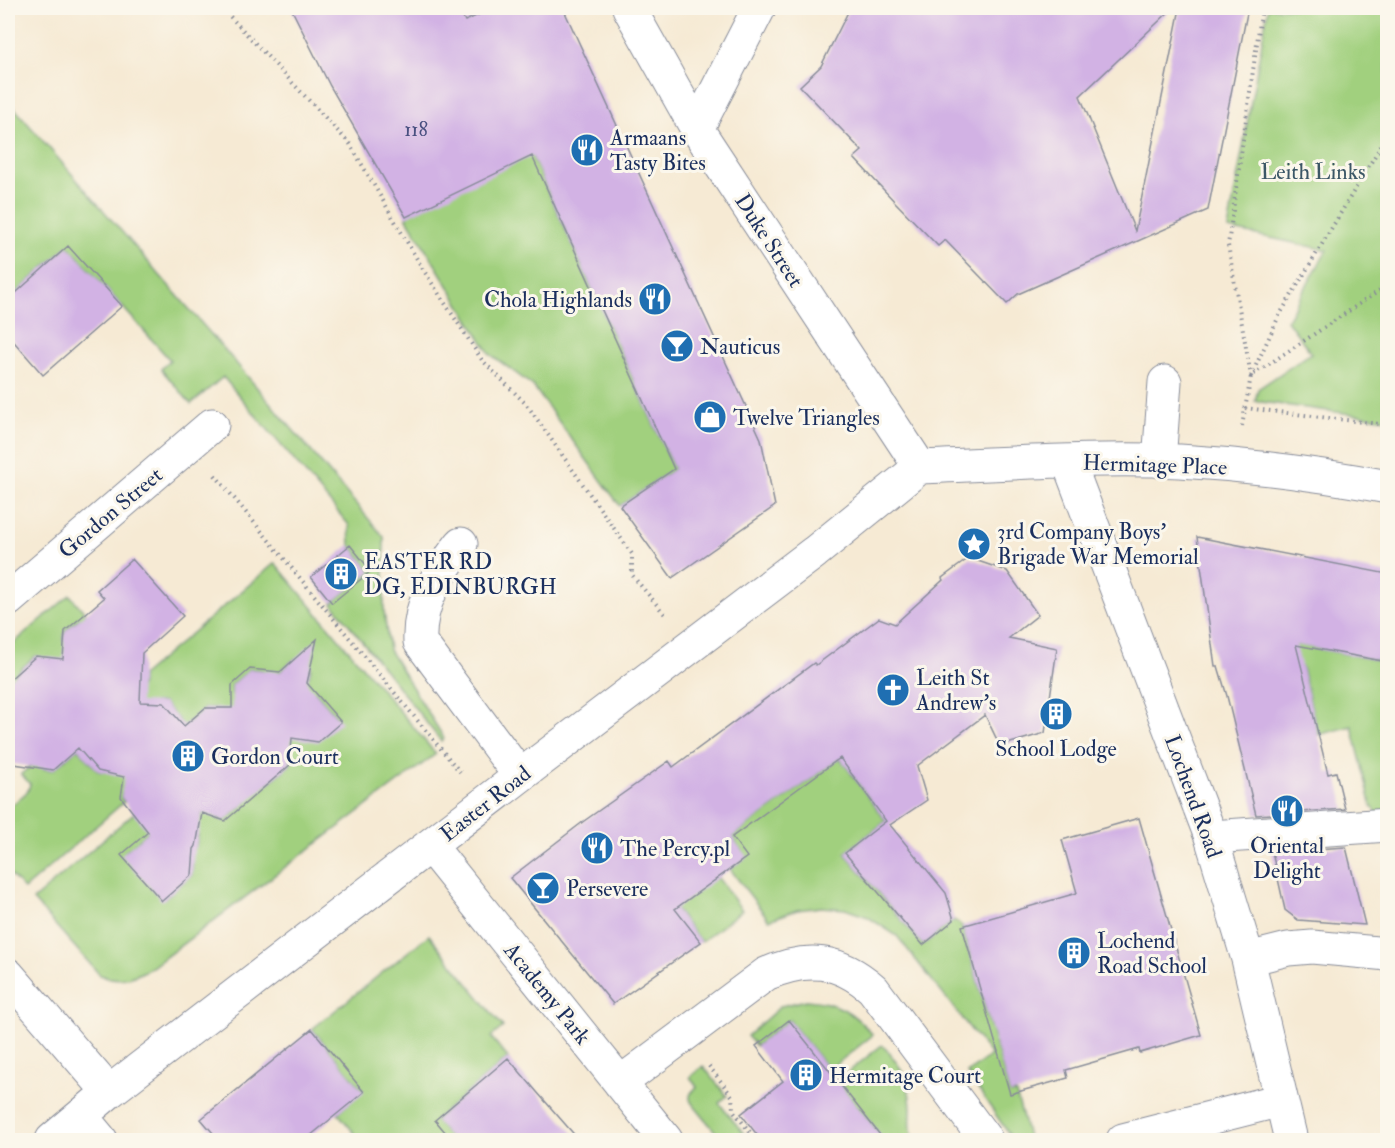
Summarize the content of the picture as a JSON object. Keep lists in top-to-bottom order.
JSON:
{
  "streets": {
    "street": [
      "Duke Street",
      "Hermitage Place",
      "Gordon Street",
      "Lochend Road",
      "Easter Road",
      "Academy Park"
    ]
  },
  "crossings": [
    ["Duke Street", "Hermitage Place"],
    ["Duke Street", "Easter Road"],
    ["Hermitage Place", "Lochend Road"],
    ["Hermitage Place", "Easter Road"],
    ["Easter Road", "Academy Park"]
  ],
  "parks": ["Leith Links"],
  "places": {
    "restaurant": [
      "Armaans Tasty Bites",
      "Chola Highlands",
      "Oriental Delight",
      "The Percy.pl"
    ],
    "bar": ["Nauticus", "Persevere"],
    "shop": ["Twelve Triangles"],
    "place": ["3rd Company Boys' Brigade War Memorial"],
    "building": [
      "EASTER RD DG, EDINBURGH",
      "School Lodge",
      "Gordon Court",
      "Lochend Road School",
      "Hermitage Court"
    ],
    "church": ["Leith St Andrew's"]
  },
  "house_numbers": ["118"]
}
